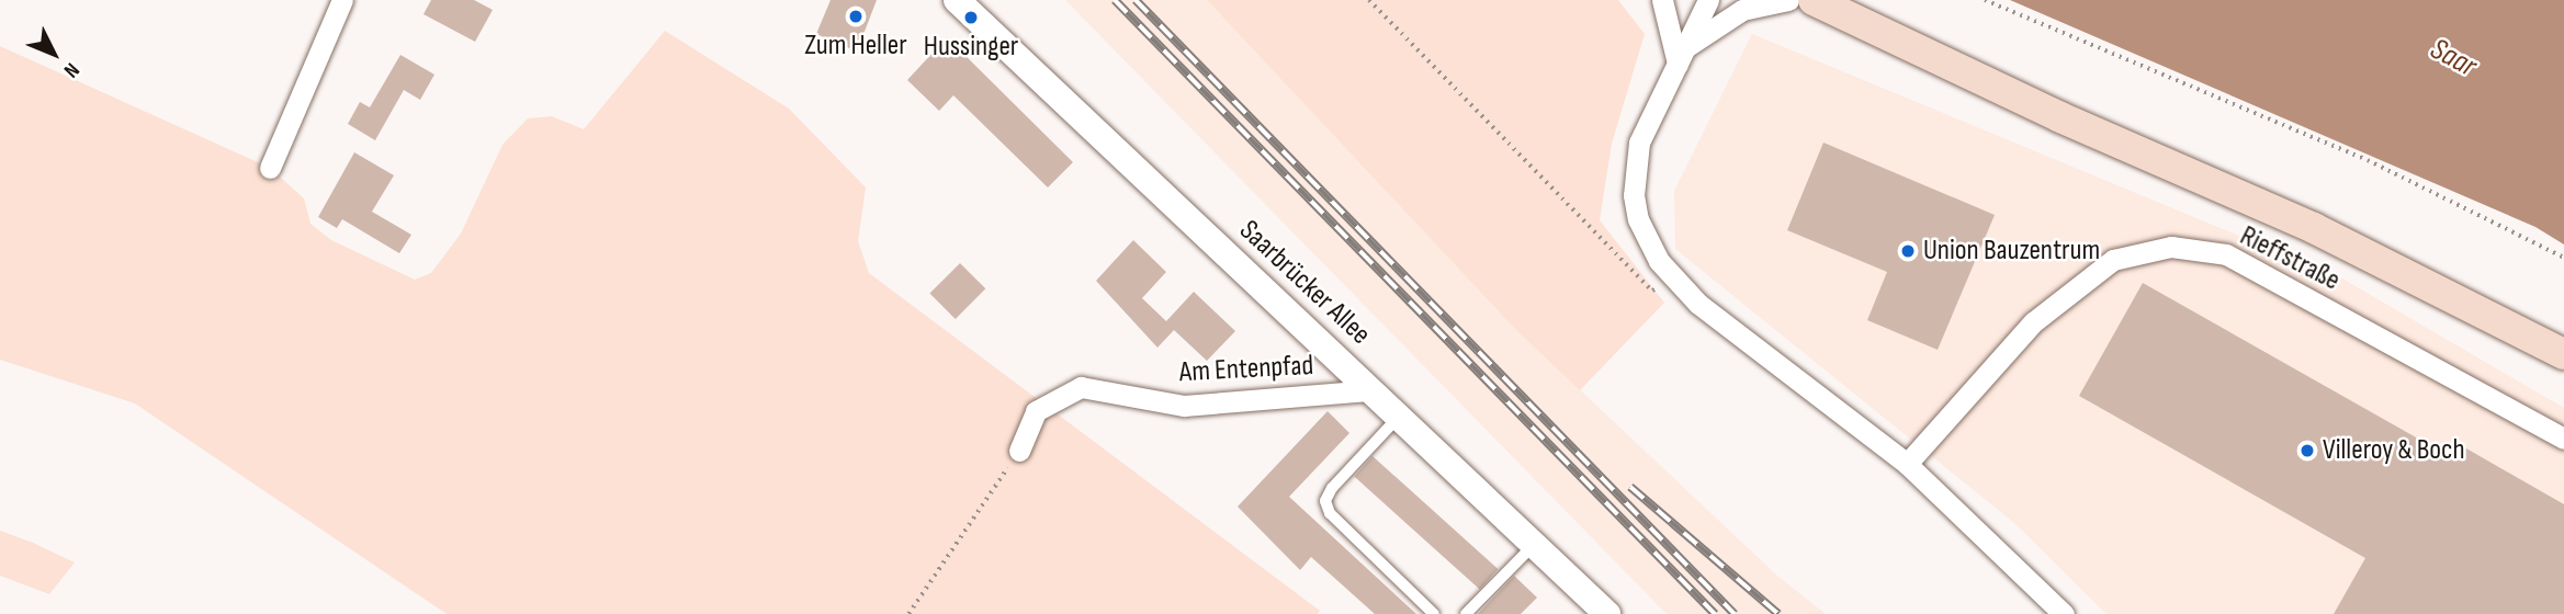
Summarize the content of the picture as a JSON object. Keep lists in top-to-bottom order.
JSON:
{
  "streets": {
    "street": ["Rieffstraße", "Saarbrücker Allee", "Am Entenpfad"]
  },
  "crossings": [
    ["Saarbrücker Allee", "Am Entenpfad"]
  ],
  "water": ["Saar"],
  "places": [
    "Zum Heller",
    "Hussinger",
    "Union Bauzentrum",
    "Villeroy & Boch"
  ],
  "north": "bottom right"
}
